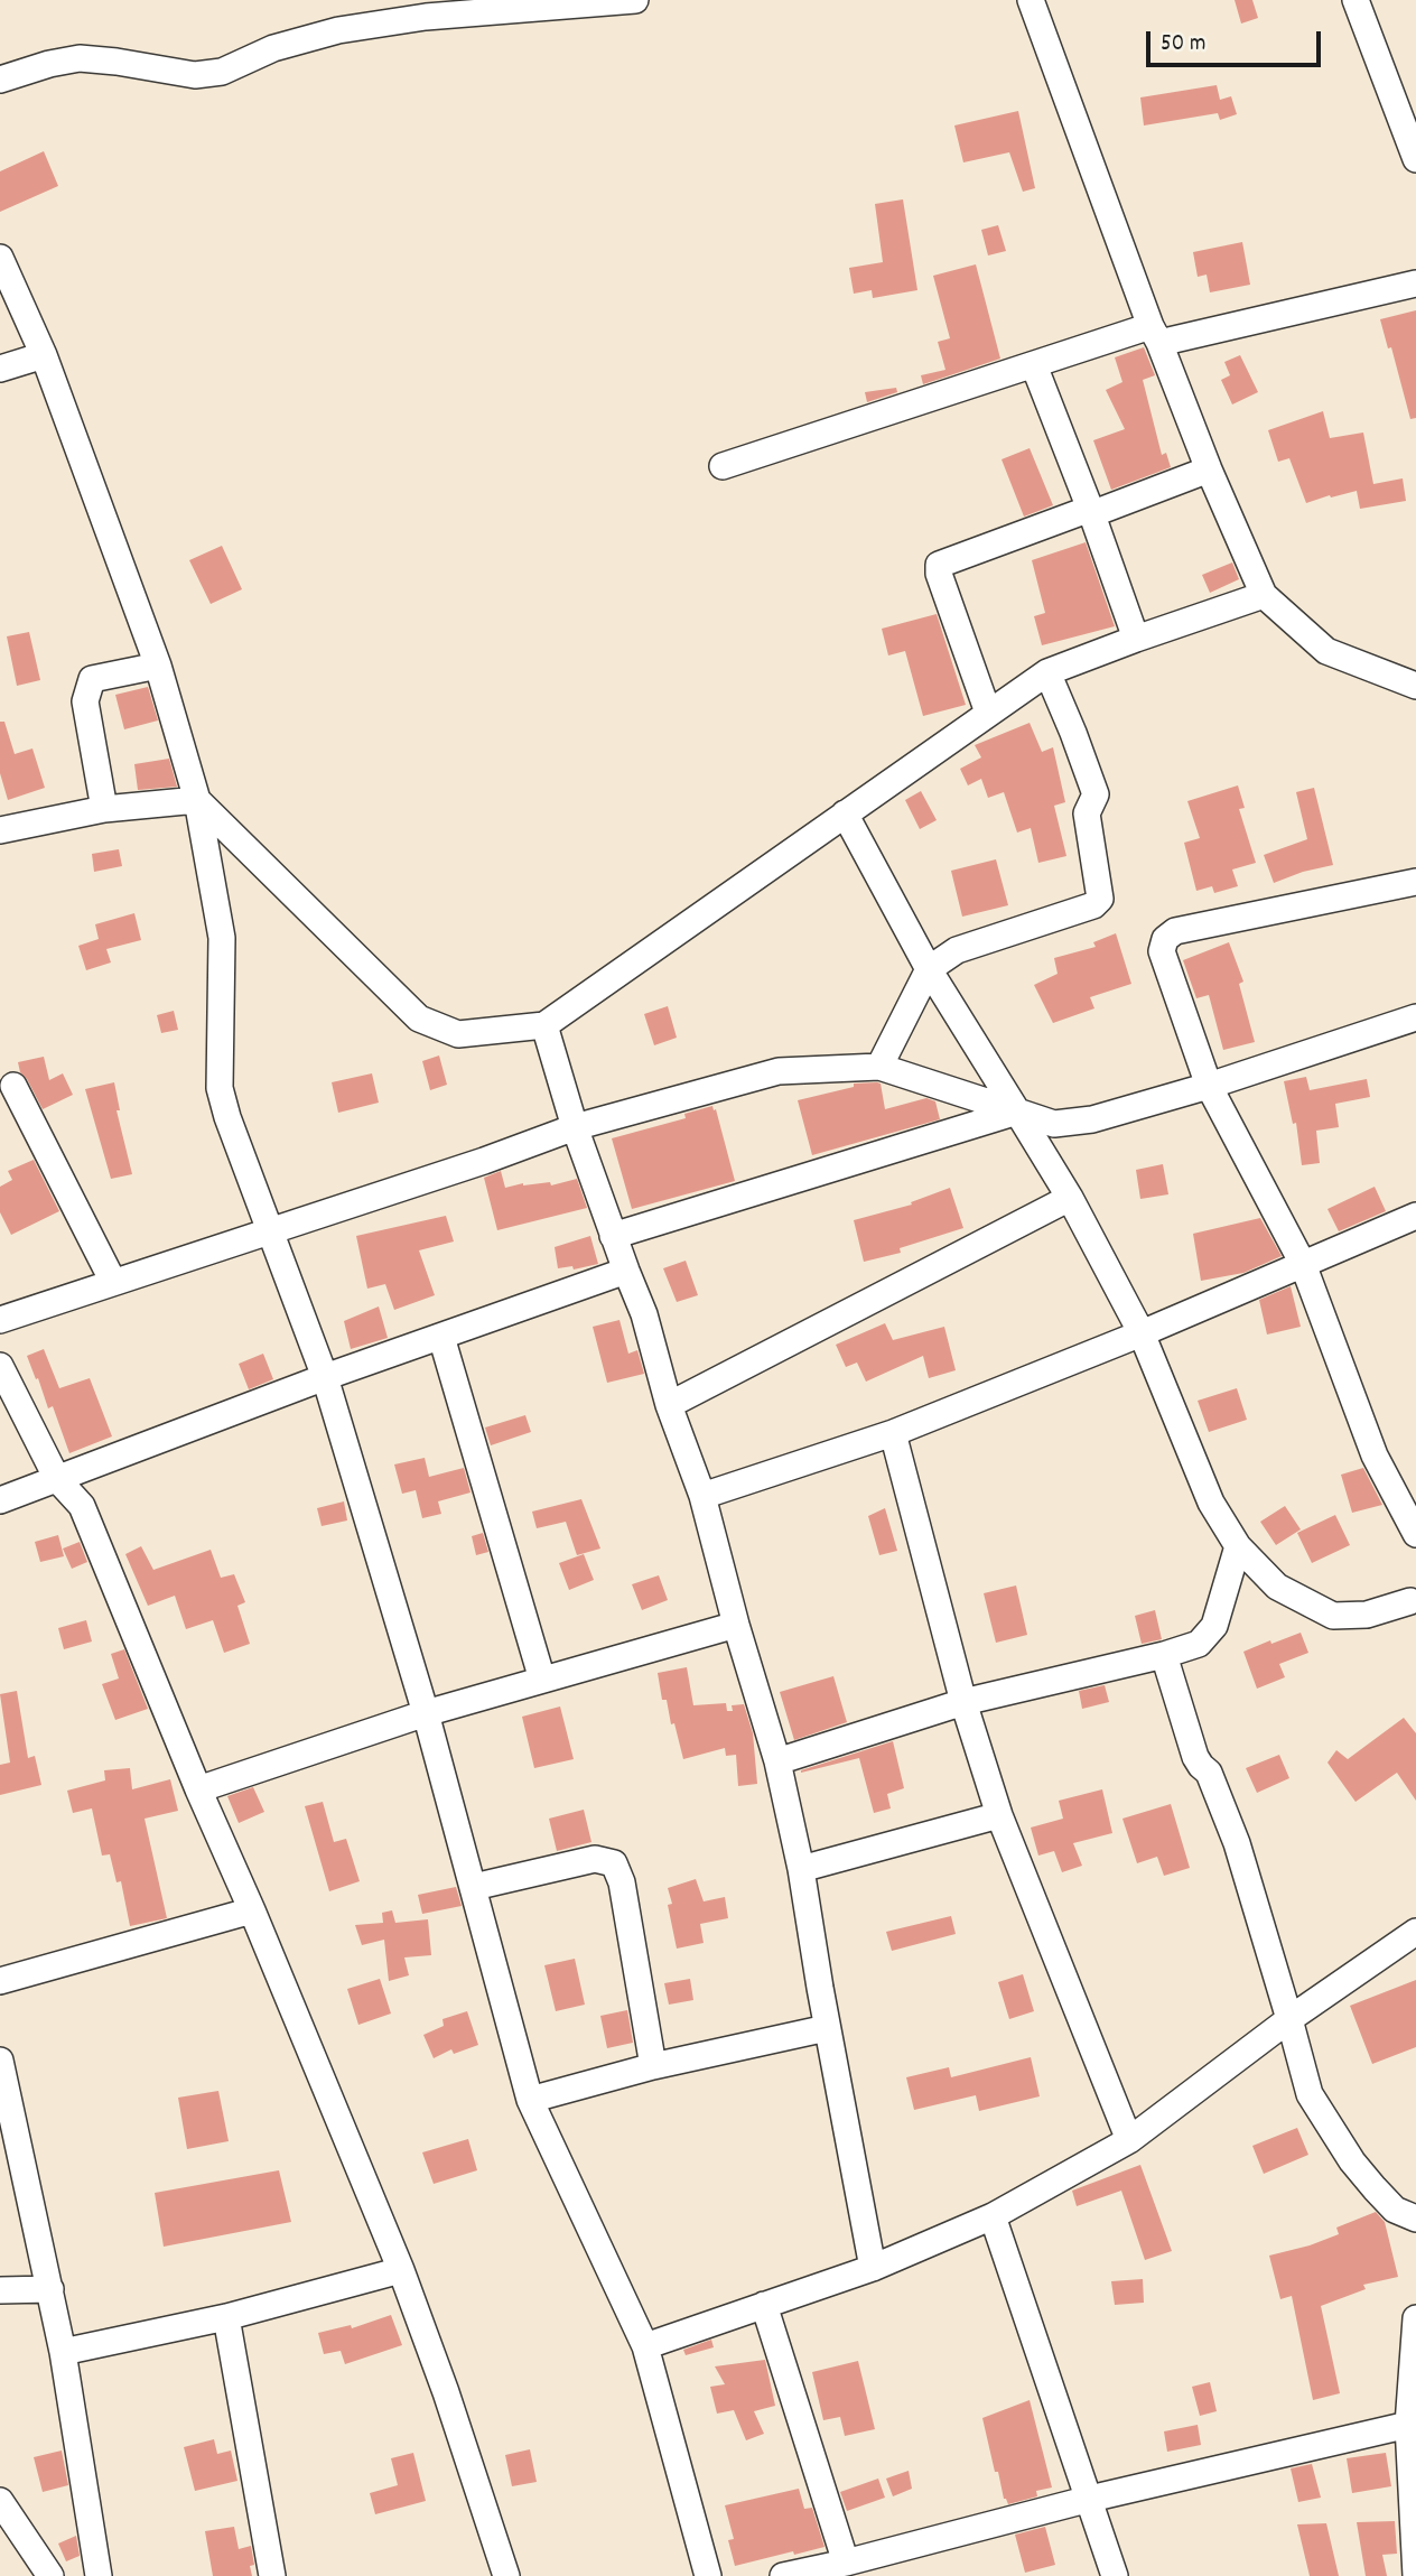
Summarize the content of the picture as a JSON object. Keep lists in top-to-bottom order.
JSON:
{
  "scale_bar": "50 m"
}
